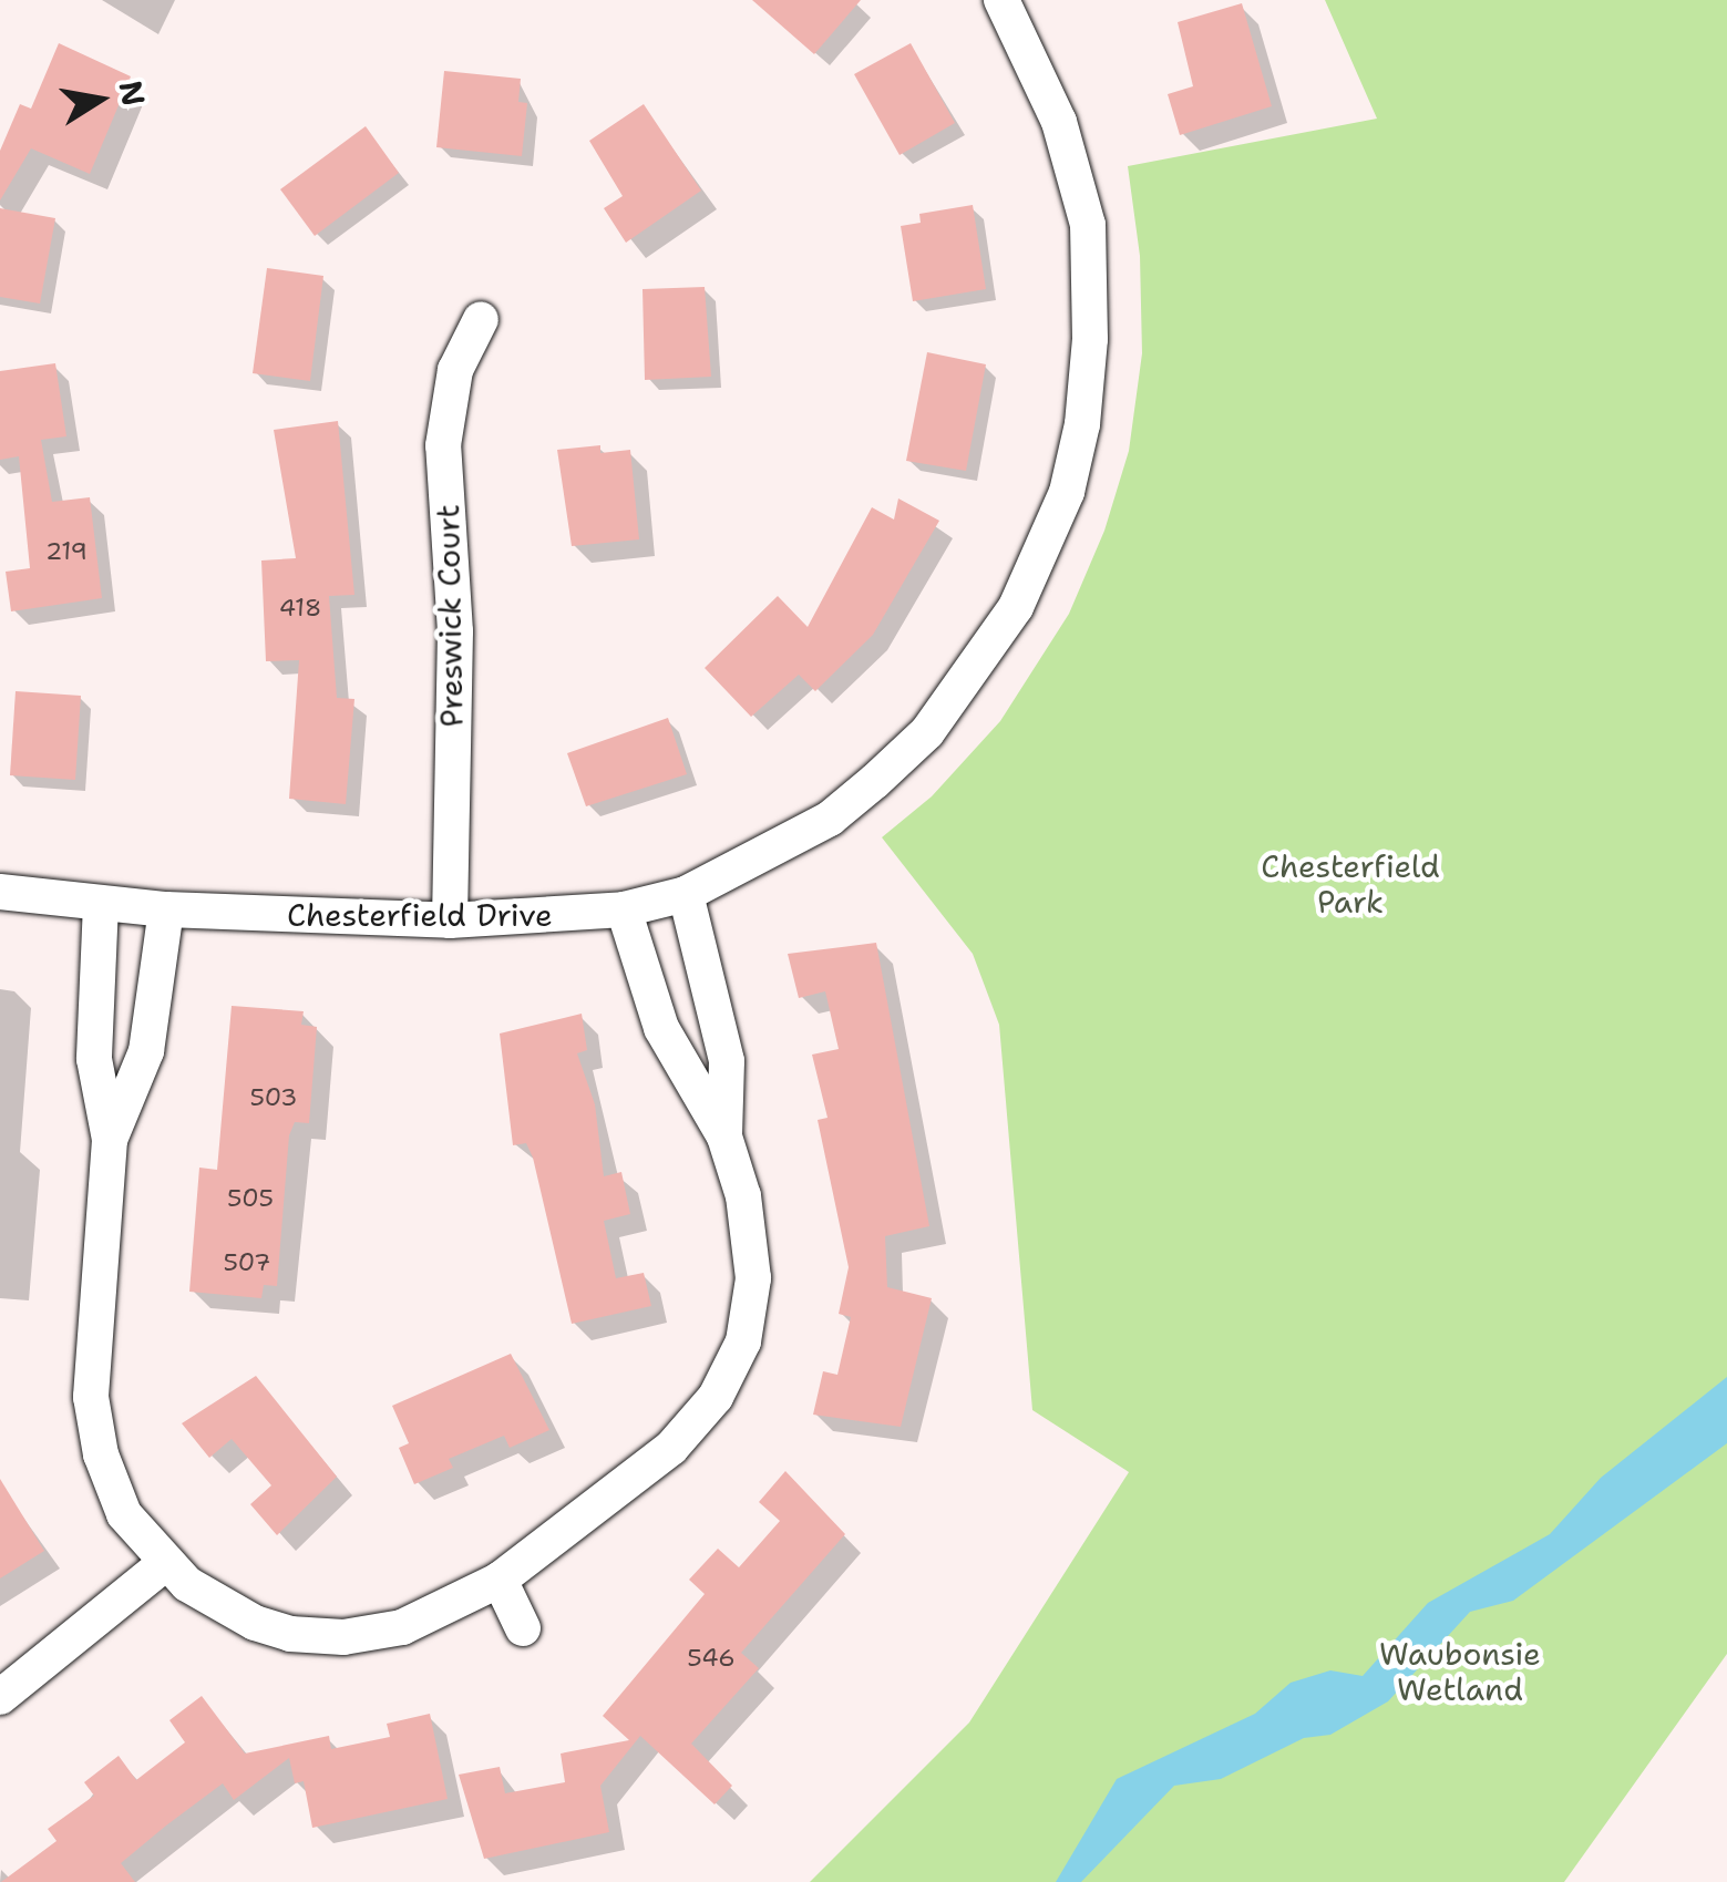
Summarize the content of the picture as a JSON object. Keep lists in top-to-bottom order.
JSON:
{
  "streets": {
    "street": ["Preswick Court", "Chesterfield Drive"]
  },
  "crossings": [
    ["Preswick Court", "Chesterfield Drive"]
  ],
  "parks": ["Chesterfield Park", "Waubonsie Wetland"],
  "house_numbers": [
    "219",
    "418",
    "503",
    "505",
    "507",
    "546"
  ],
  "north": "right"
}
